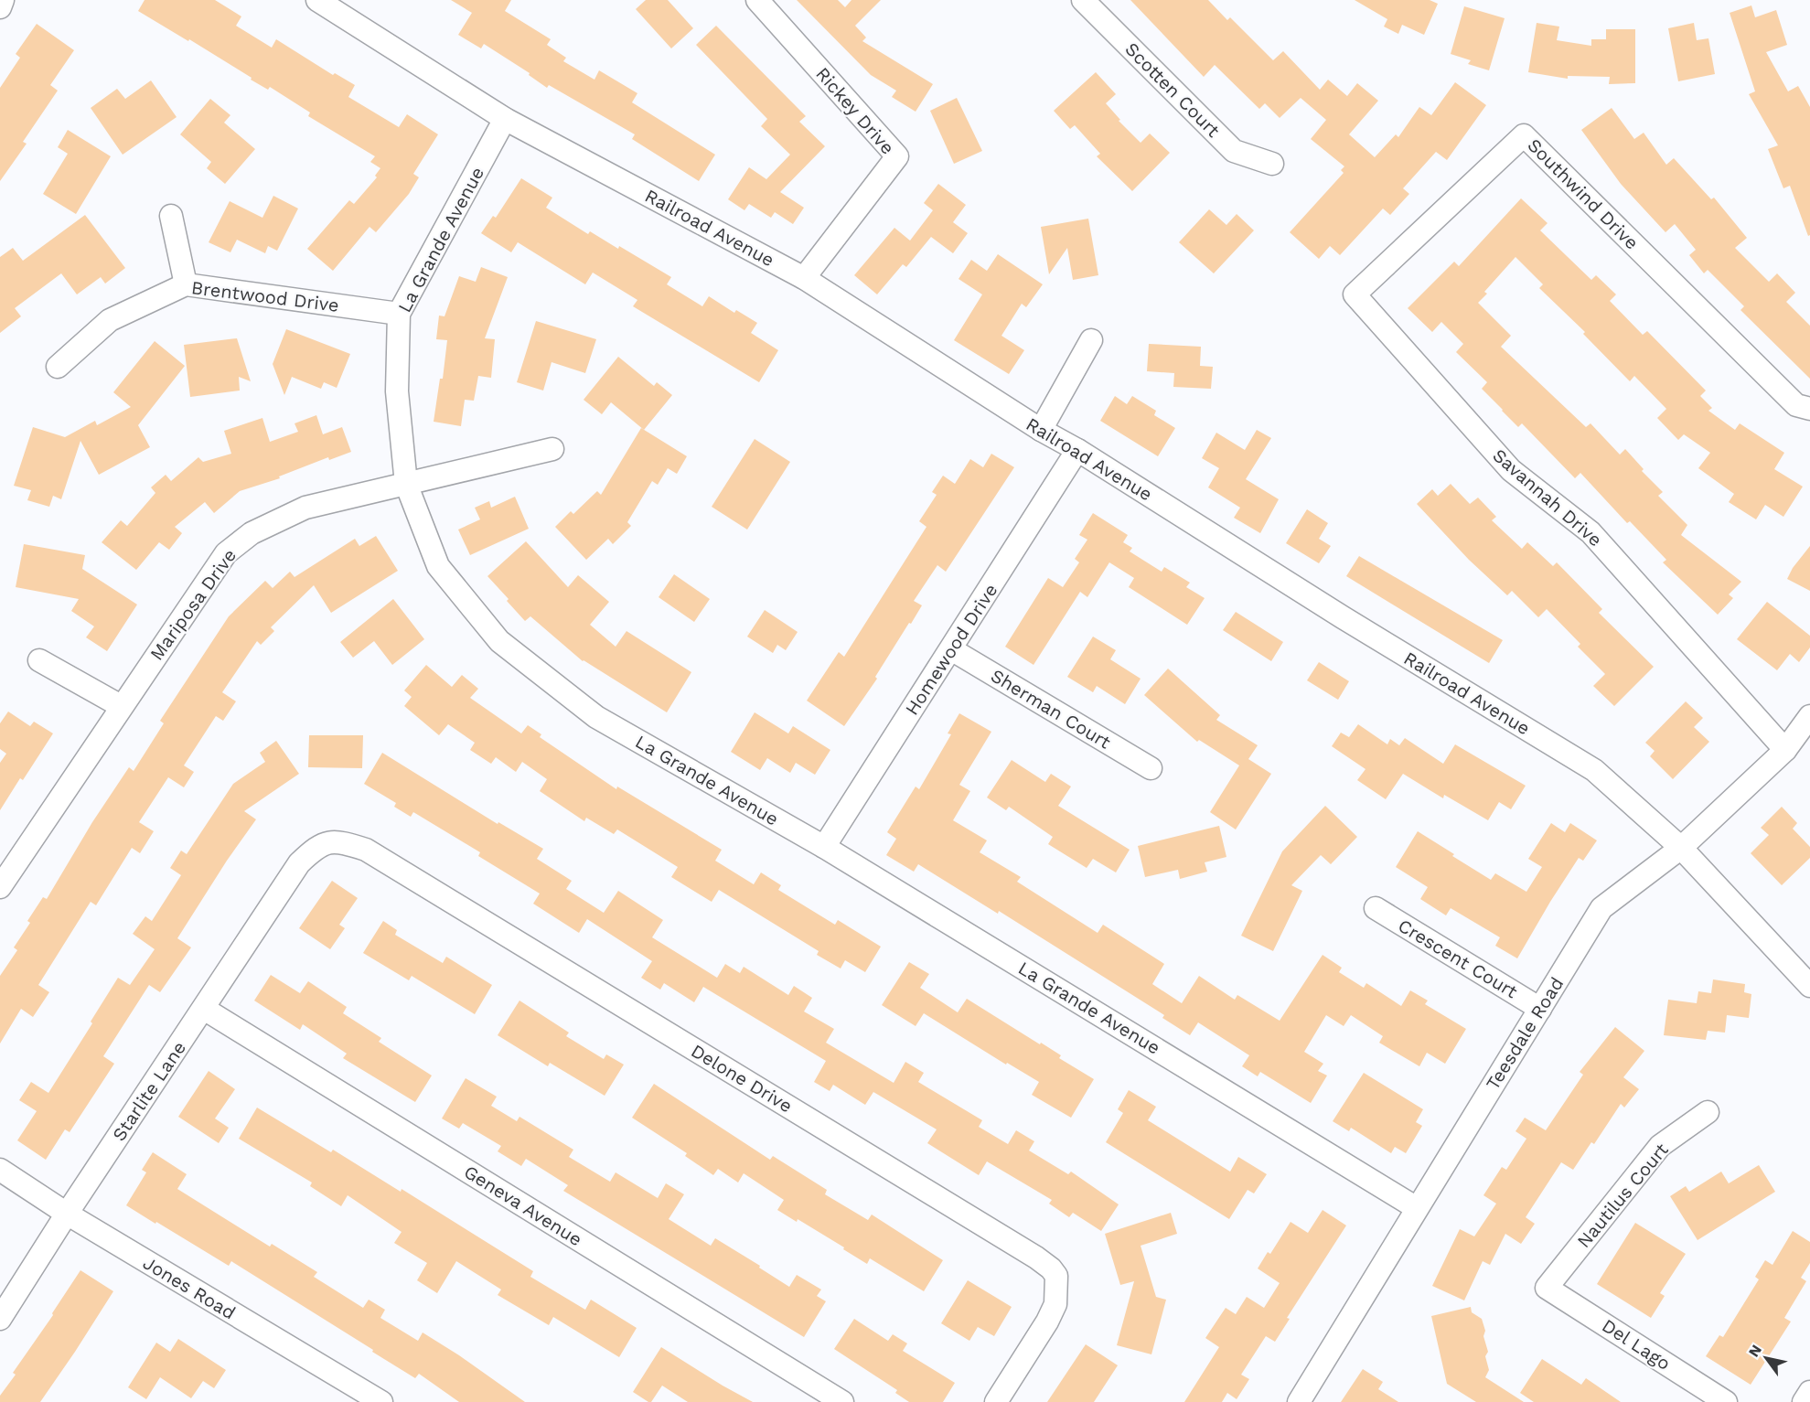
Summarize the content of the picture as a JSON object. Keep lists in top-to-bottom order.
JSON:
{
  "streets": {
    "street": [
      "Scotten Court",
      "Rickey Drive",
      "Southwind Drive",
      "Railroad Avenue",
      "La Grande Avenue",
      "Brentwood Drive",
      "Savannah Drive",
      "Mariposa Drive",
      "Homewood Drive",
      "Sherman Court",
      "Crescent Court",
      "Teesdale Road",
      "Delone Drive",
      "Starlite Lane",
      "Nautilus Court",
      "Geneva Avenue",
      "Jones Road",
      "Del Lago"
    ]
  },
  "crossings": [
    ["Rickey Drive", "Railroad Avenue"],
    ["Southwind Drive", "Savannah Drive"],
    ["Railroad Avenue", "La Grande Avenue"],
    ["Railroad Avenue", "Homewood Drive"],
    ["Railroad Avenue", "Teesdale Road"],
    ["La Grande Avenue", "Brentwood Drive"],
    ["La Grande Avenue", "Mariposa Drive"],
    ["La Grande Avenue", "Homewood Drive"],
    ["La Grande Avenue", "Teesdale Road"],
    ["Savannah Drive", "Teesdale Road"],
    ["Homewood Drive", "Sherman Court"],
    ["Crescent Court", "Teesdale Road"],
    ["Delone Drive", "Starlite Lane"],
    ["Starlite Lane", "Geneva Avenue"],
    ["Starlite Lane", "Jones Road"],
    ["Nautilus Court", "Del Lago"]
  ],
  "north": "top left"
}
